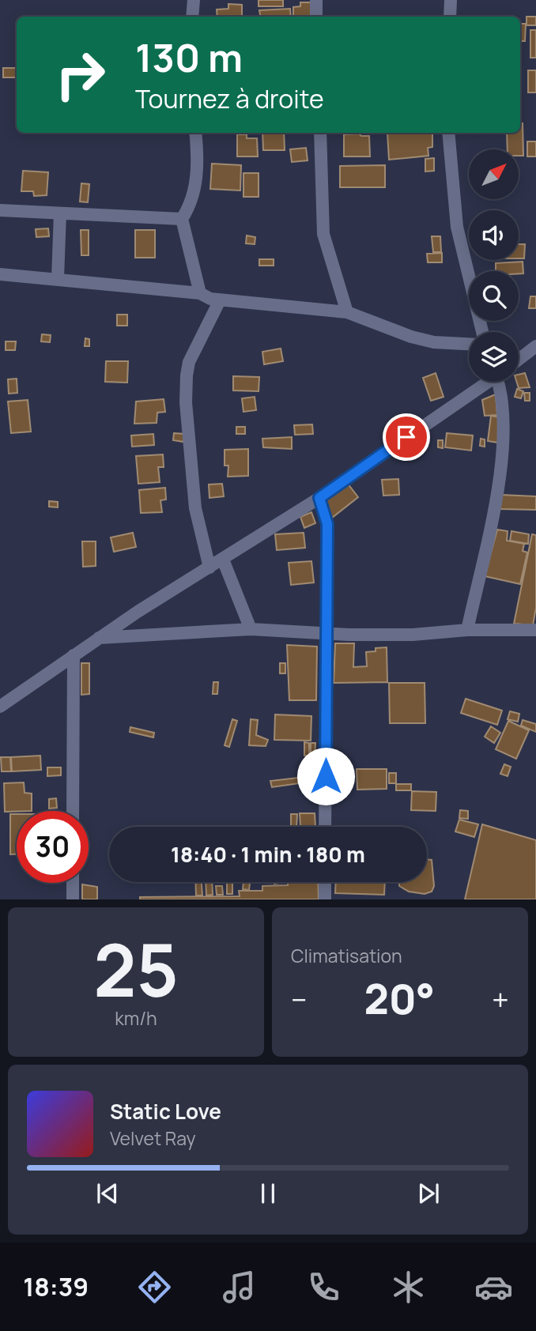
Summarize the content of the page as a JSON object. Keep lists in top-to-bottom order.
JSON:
{
  "north": "top right",
  "page": {
    "turn": ["130 m", "Tournez à droite"],
    "limit": "30",
    "trip": "18:40 · 1 min · 180 m",
    "tile": [
      ["25", "km/h"],
      "Climatisation"
    ],
    "heat": ["−", "20°", "+"],
    "song": ["Static Love", "Velvet Ray"],
    "tabs": "18:39"
  }
}
